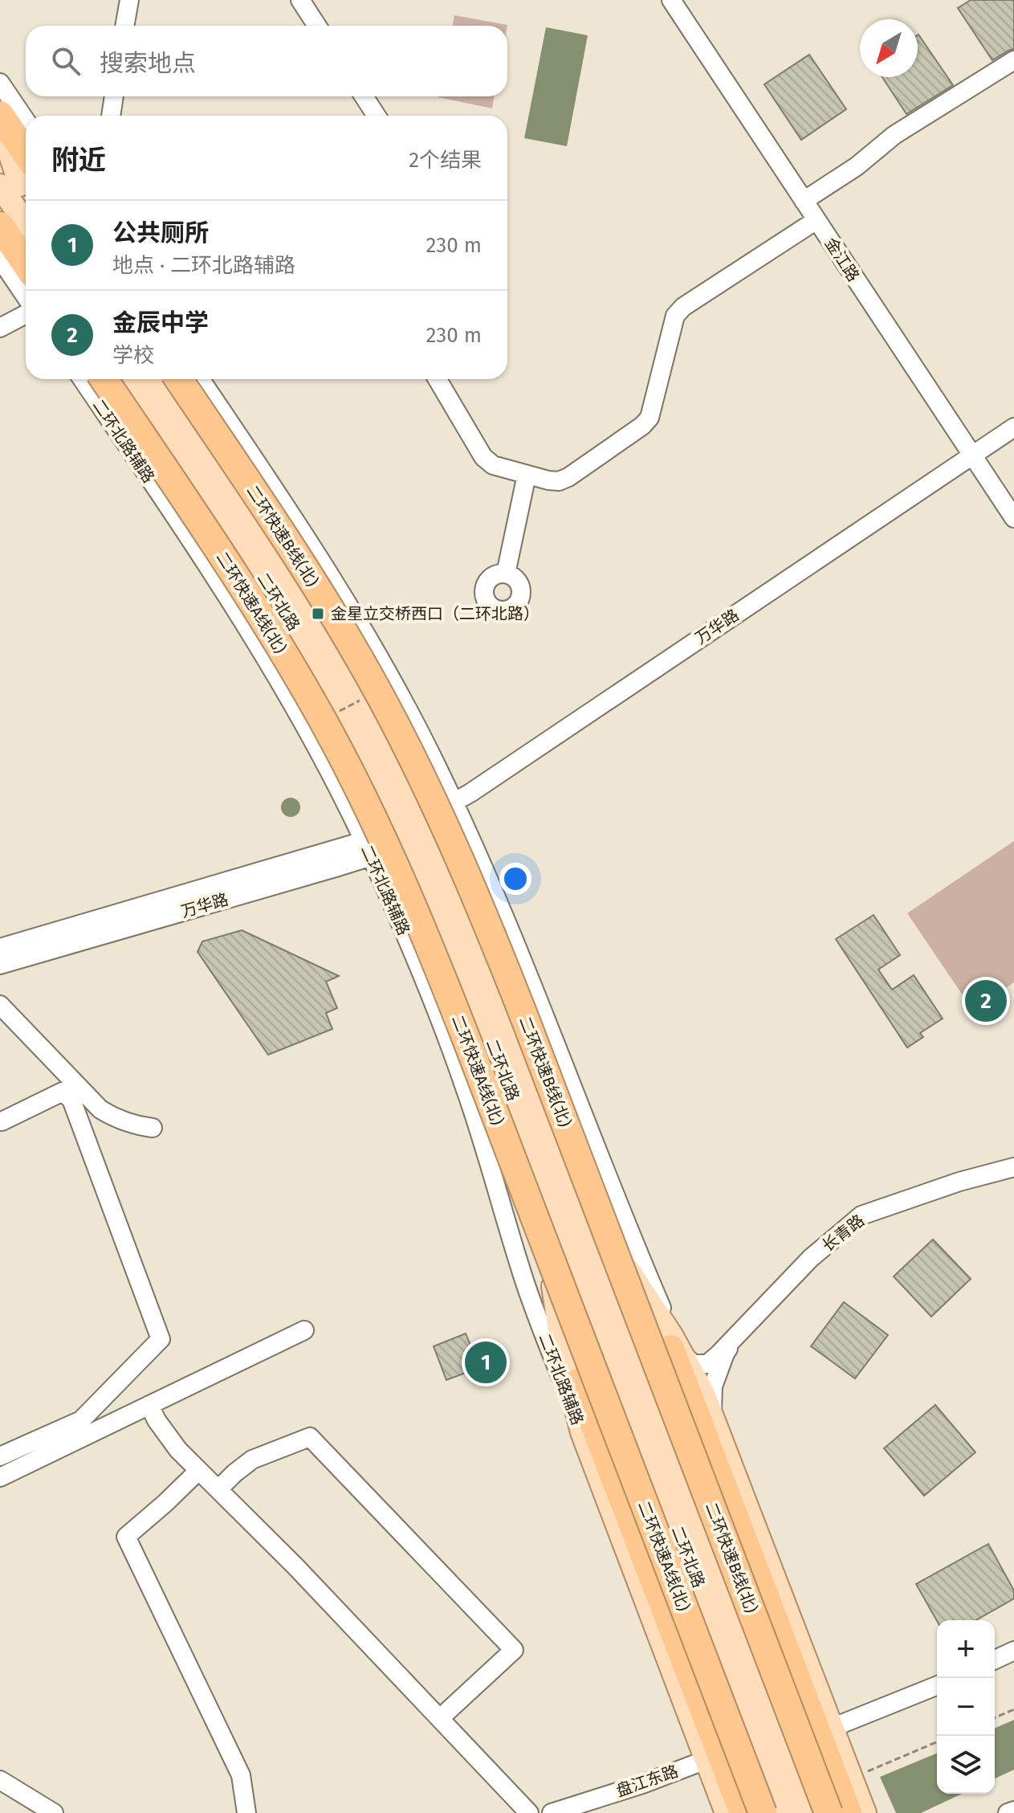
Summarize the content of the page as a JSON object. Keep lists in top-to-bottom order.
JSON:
{
  "streets": {
    "highway": ["二环快速B线(北)", "二环快速A线(北)"],
    "main road": ["二环北路"],
    "street": [
      "金江路",
      "二环北路辅路",
      "万华路",
      "长青路",
      "盘江东路"
    ]
  },
  "crossings": [
    ["金江路", "万华路"],
    ["二环北路辅路", "万华路"],
    ["二环快速B线(北)", "二环北路"],
    ["二环快速B线(北)", "二环快速A线(北)"],
    ["二环北路", "二环快速A线(北)"],
    ["二环北路", "万华路"]
  ],
  "places": {
    "transit": ["金星立交桥西口（二环北路）"]
  },
  "north": "bottom left",
  "page": {
    "search": "搜索地点",
    "heading": ["附近", "2个结果"],
    "list": [
      {
        "mark": "1",
        "name": "公共厕所",
        "note": "地点 · 二环北路辅路",
        "value": "230 m"
      },
      {
        "mark": "2",
        "name": "金辰中学",
        "note": "学校",
        "value": "230 m"
      }
    ],
    "pins": ["2", "1"],
    "map_buttons": ["+", "−"]
  }
}
